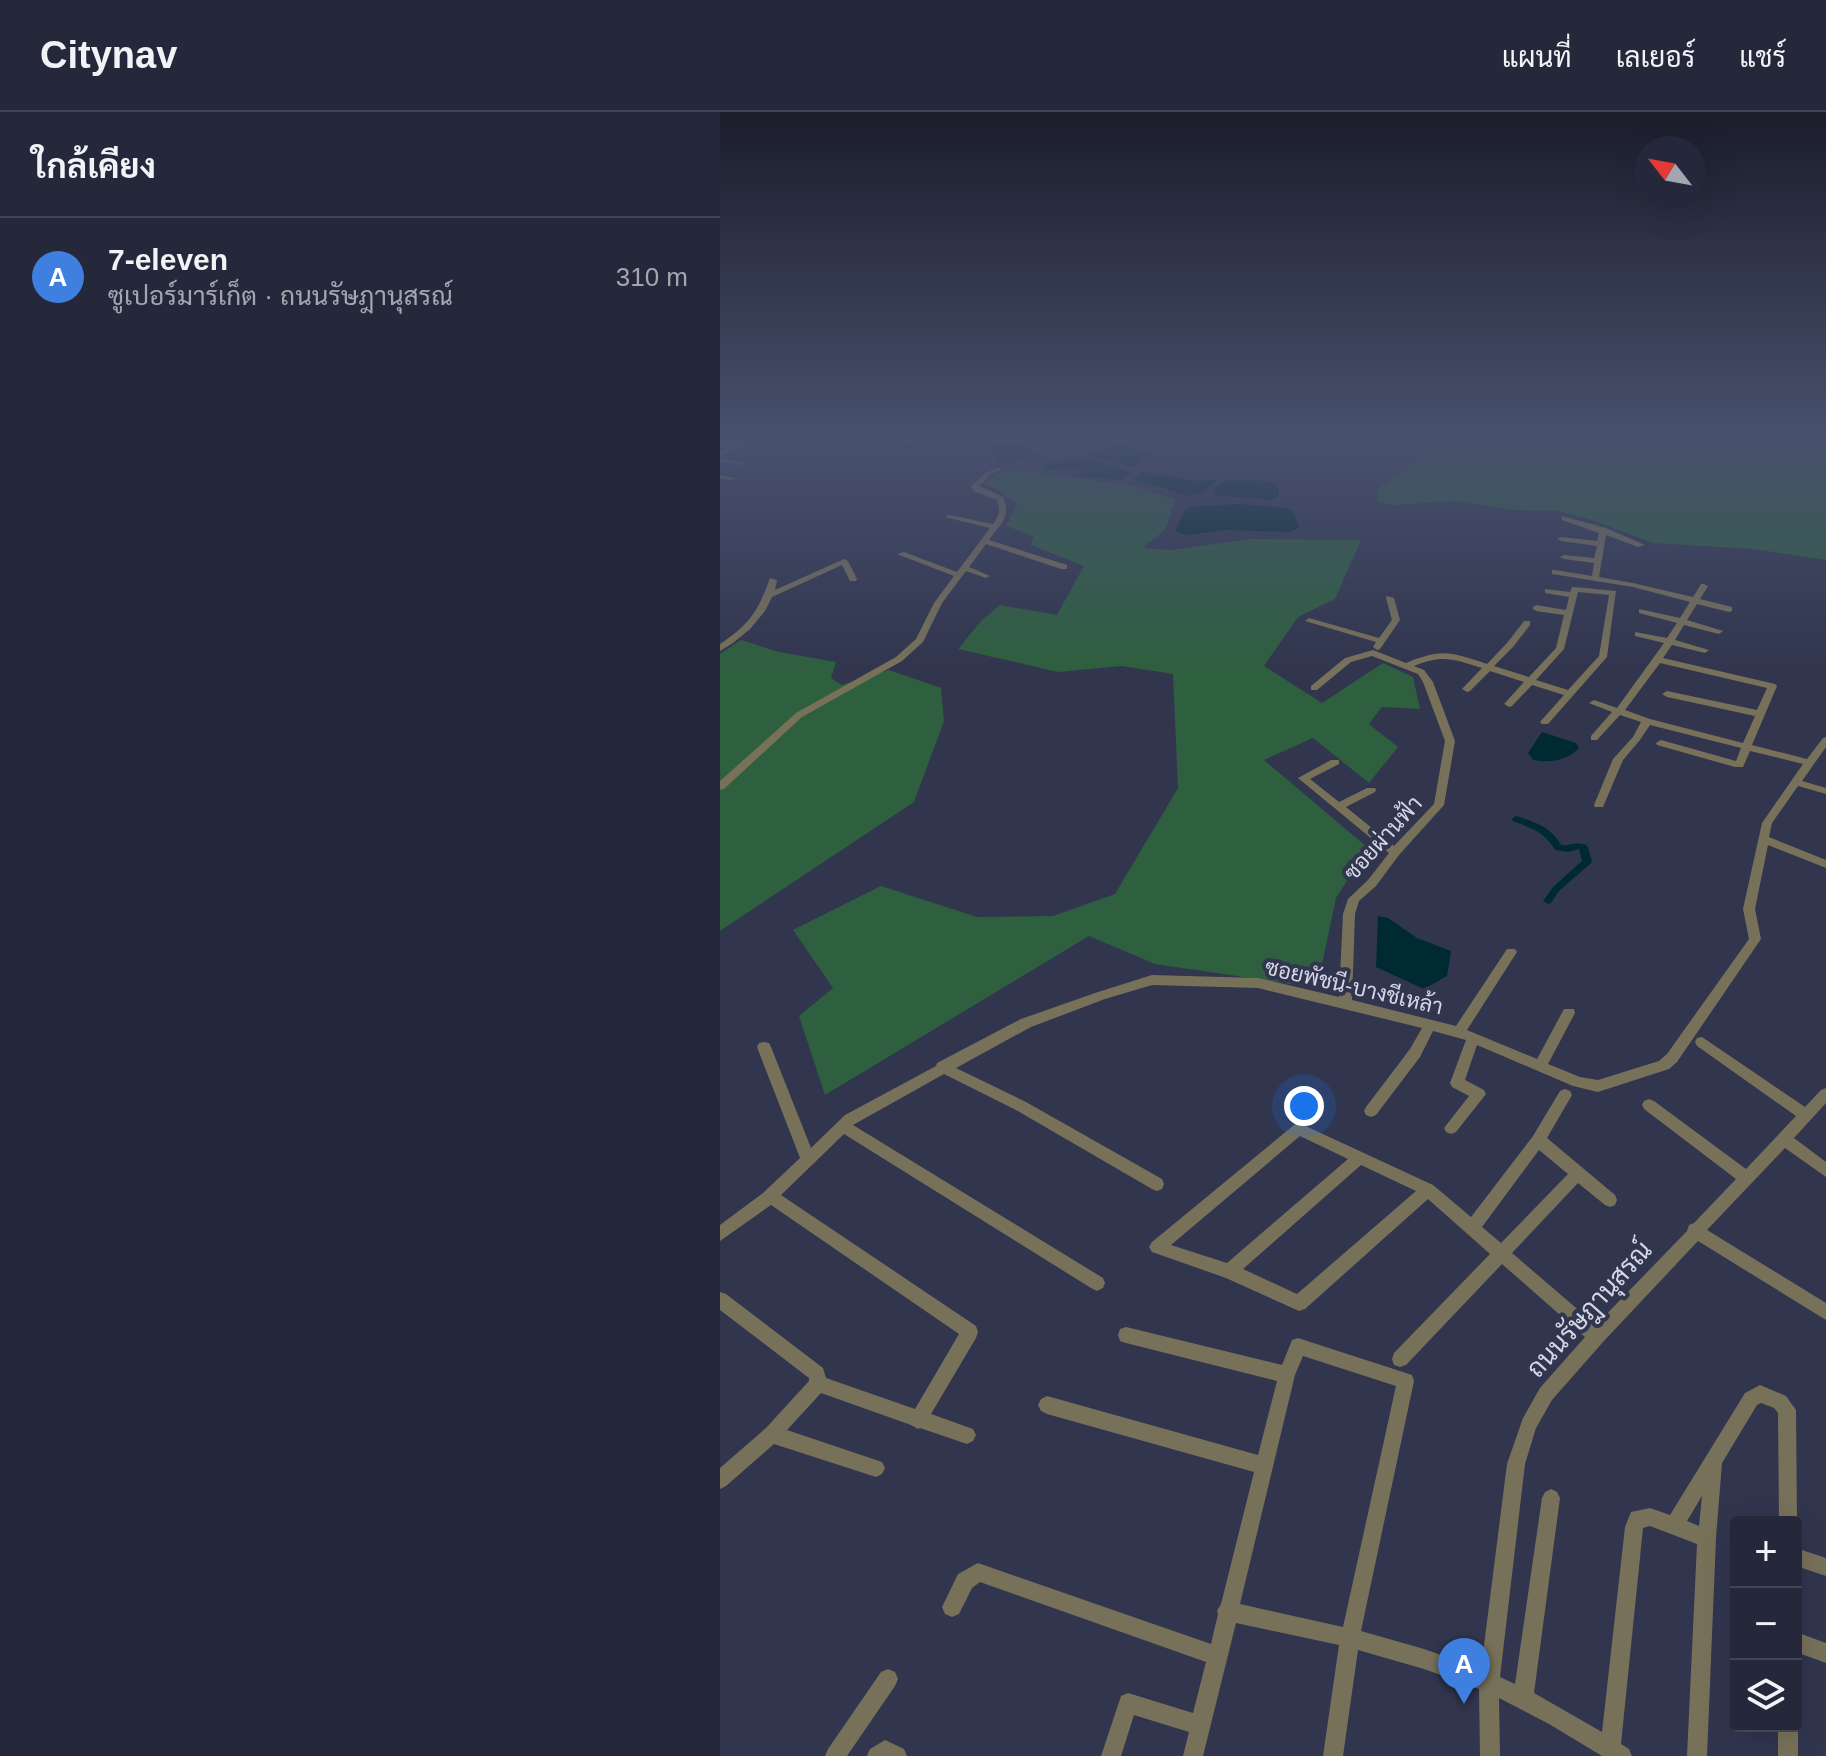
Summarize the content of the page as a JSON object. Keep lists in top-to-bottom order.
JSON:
{
  "streets": {
    "street": ["ซอยผ่านฟ้า", "ซอยพัชนี-บางชีเหล้า", "ถนนรัษฎานุสรณ์"]
  },
  "crossings": [
    ["ซอยผ่านฟ้า", "ซอยพัชนี-บางชีเหล้า"]
  ],
  "north": "top left",
  "page": {
    "header": "Citynav",
    "nav": ["แผนที่", "เลเยอร์", "แชร์"],
    "heading": "ใกล้เคียง",
    "list": [
      {
        "mark": "A",
        "name": "7-eleven",
        "note": "ซูเปอร์มาร์เก็ต · ถนนรัษฎานุสรณ์",
        "value": "310 m"
      }
    ],
    "map_buttons": ["+", "−"],
    "pins": "A"
  }
}
